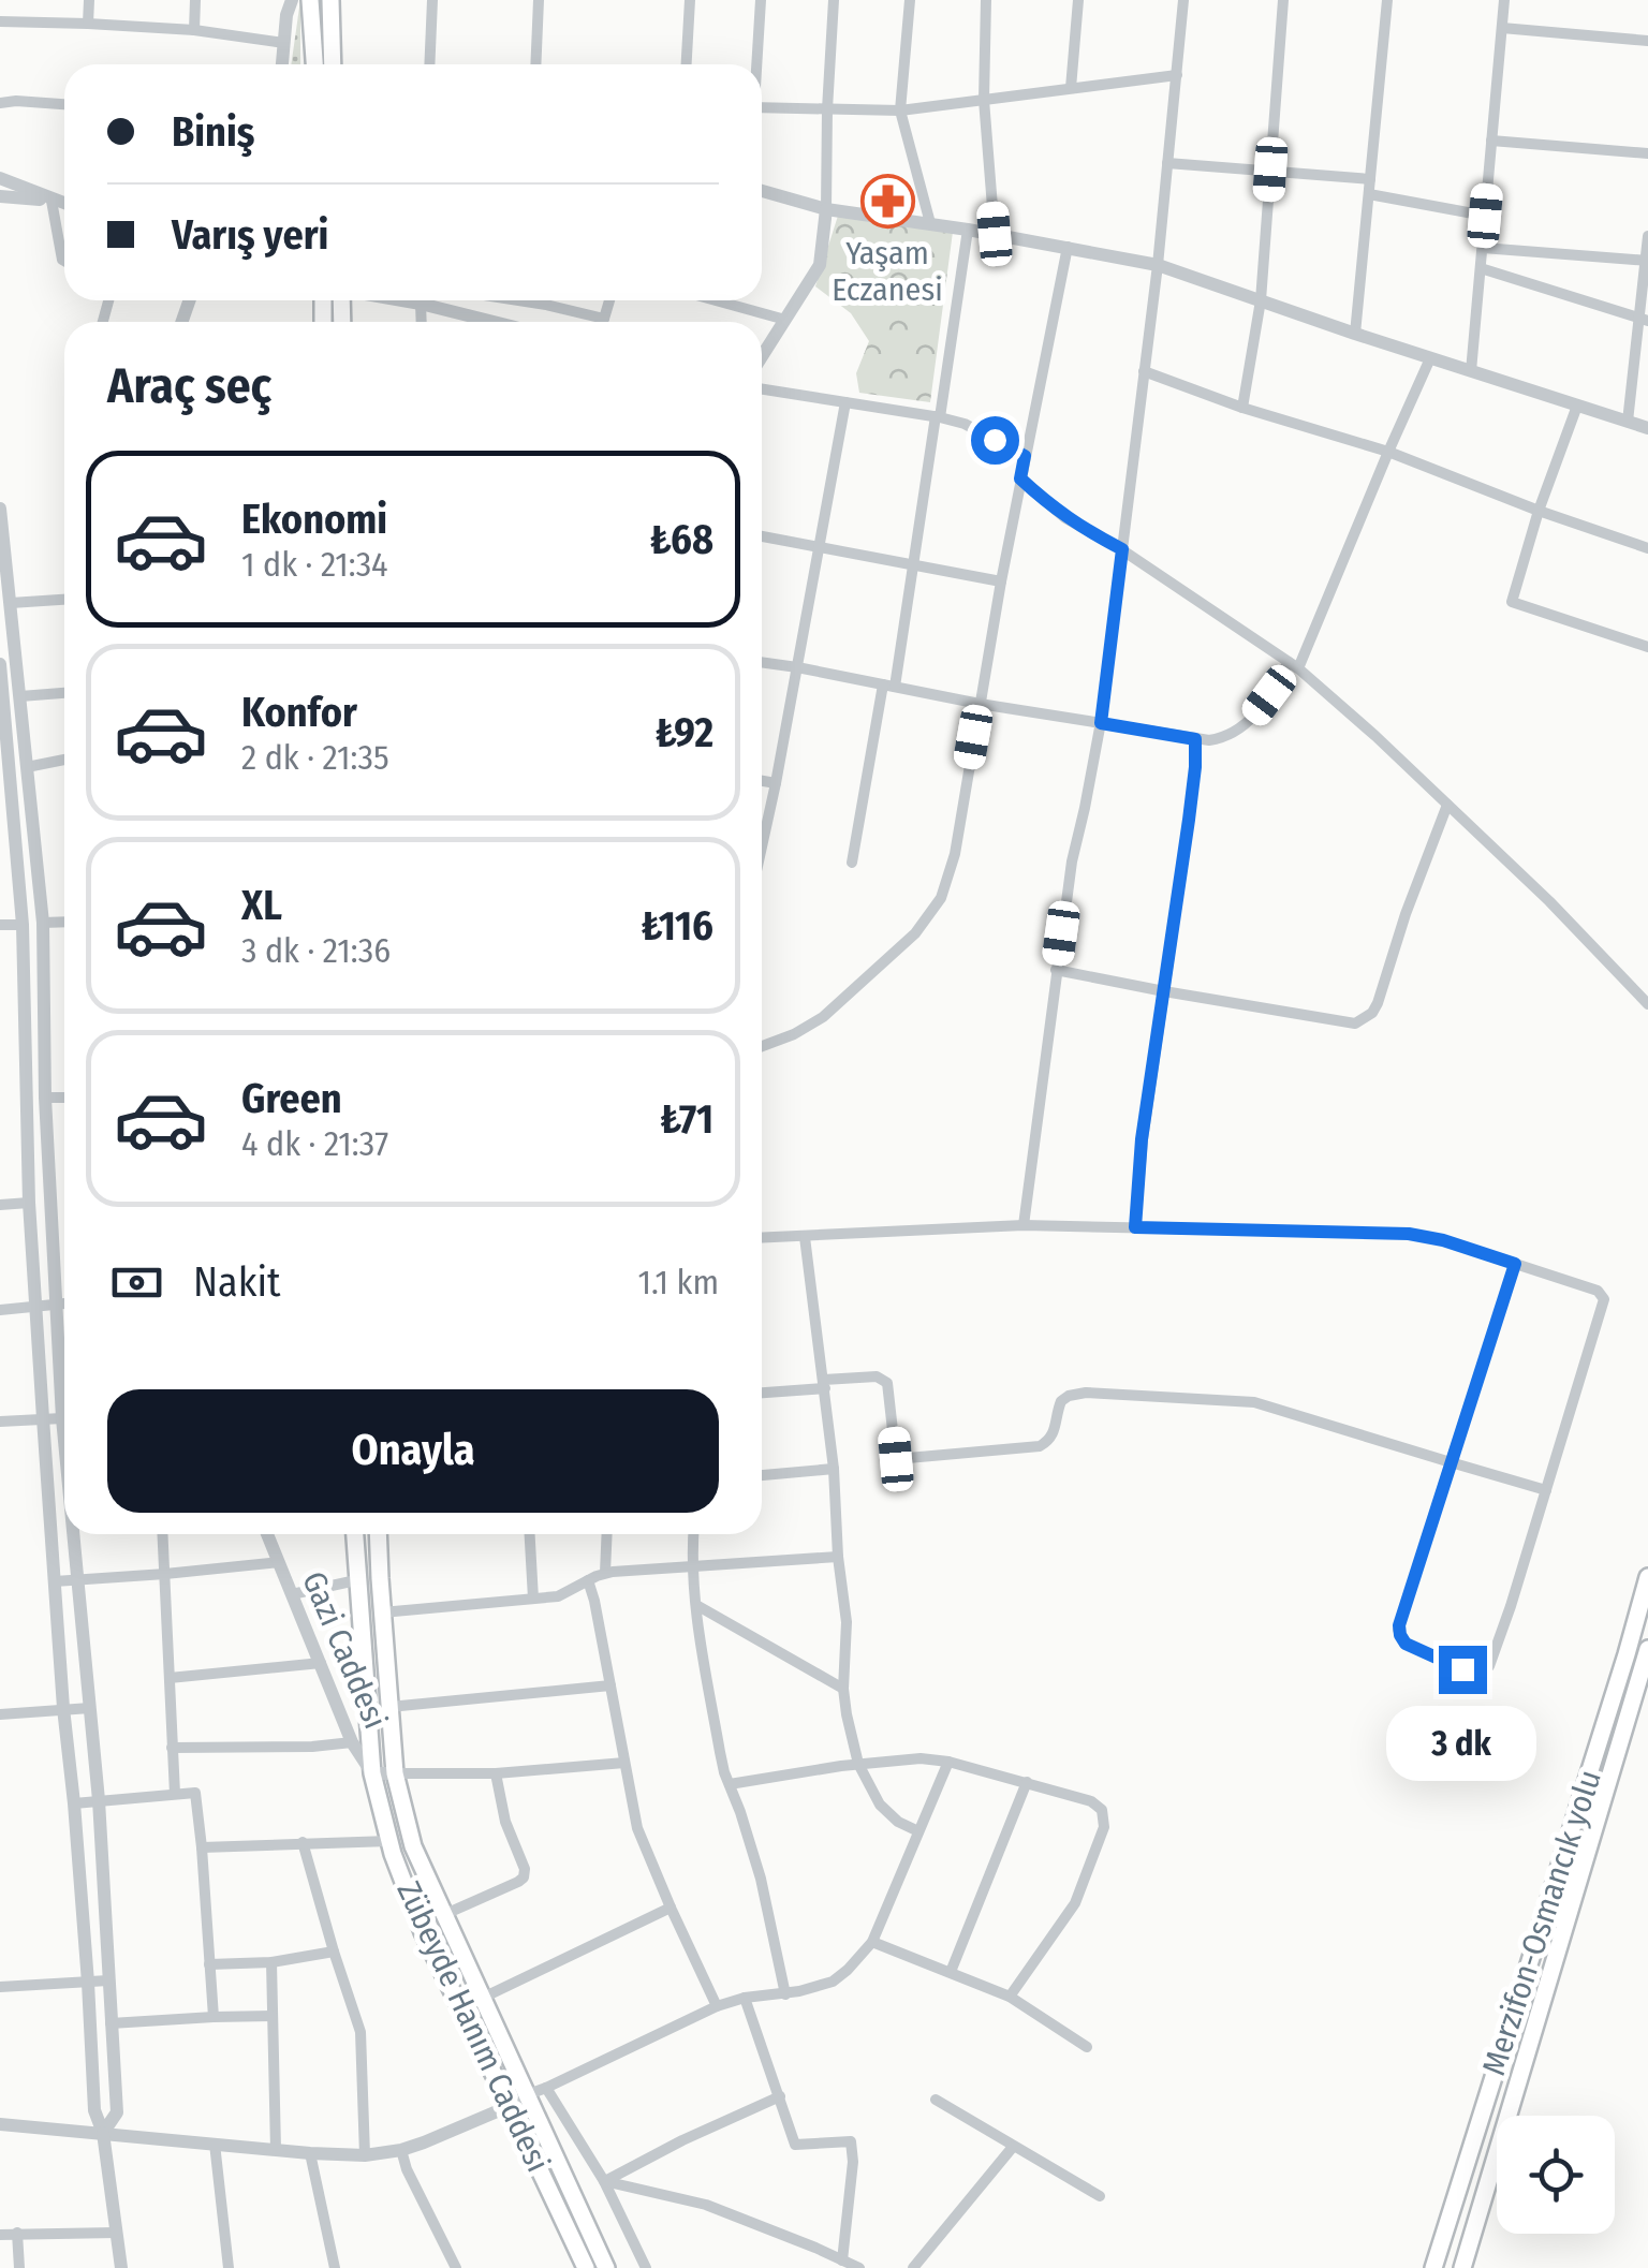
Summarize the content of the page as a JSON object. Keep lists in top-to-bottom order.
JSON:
{
  "streets": {
    "main road": ["Merzifon-Osmancık yolu", "Zübeyde Hanım Caddesi"],
    "street": ["Gazi Caddesi"]
  },
  "crossings": [
    ["Gazi Caddesi", "Zübeyde Hanım Caddesi"]
  ],
  "places": {
    "pharmacy": ["Yaşam Eczanesi"]
  },
  "page": {
    "banner": ["Biniş", "Varış yeri"],
    "heading": "Araç seç",
    "list": [
      {
        "name": "Ekonomi",
        "note": "1 dk · 21:34",
        "value": "₺68"
      },
      {
        "name": "Konfor",
        "note": "2 dk · 21:35",
        "value": "₺92"
      },
      {
        "name": "XL",
        "note": "3 dk · 21:36",
        "value": "₺116"
      },
      {
        "name": "Green",
        "note": "4 dk · 21:37",
        "value": "₺71"
      }
    ],
    "pay": ["Nakit", "1.1 km"],
    "buttons": "Onayla",
    "bubble": "3 dk"
  }
}
